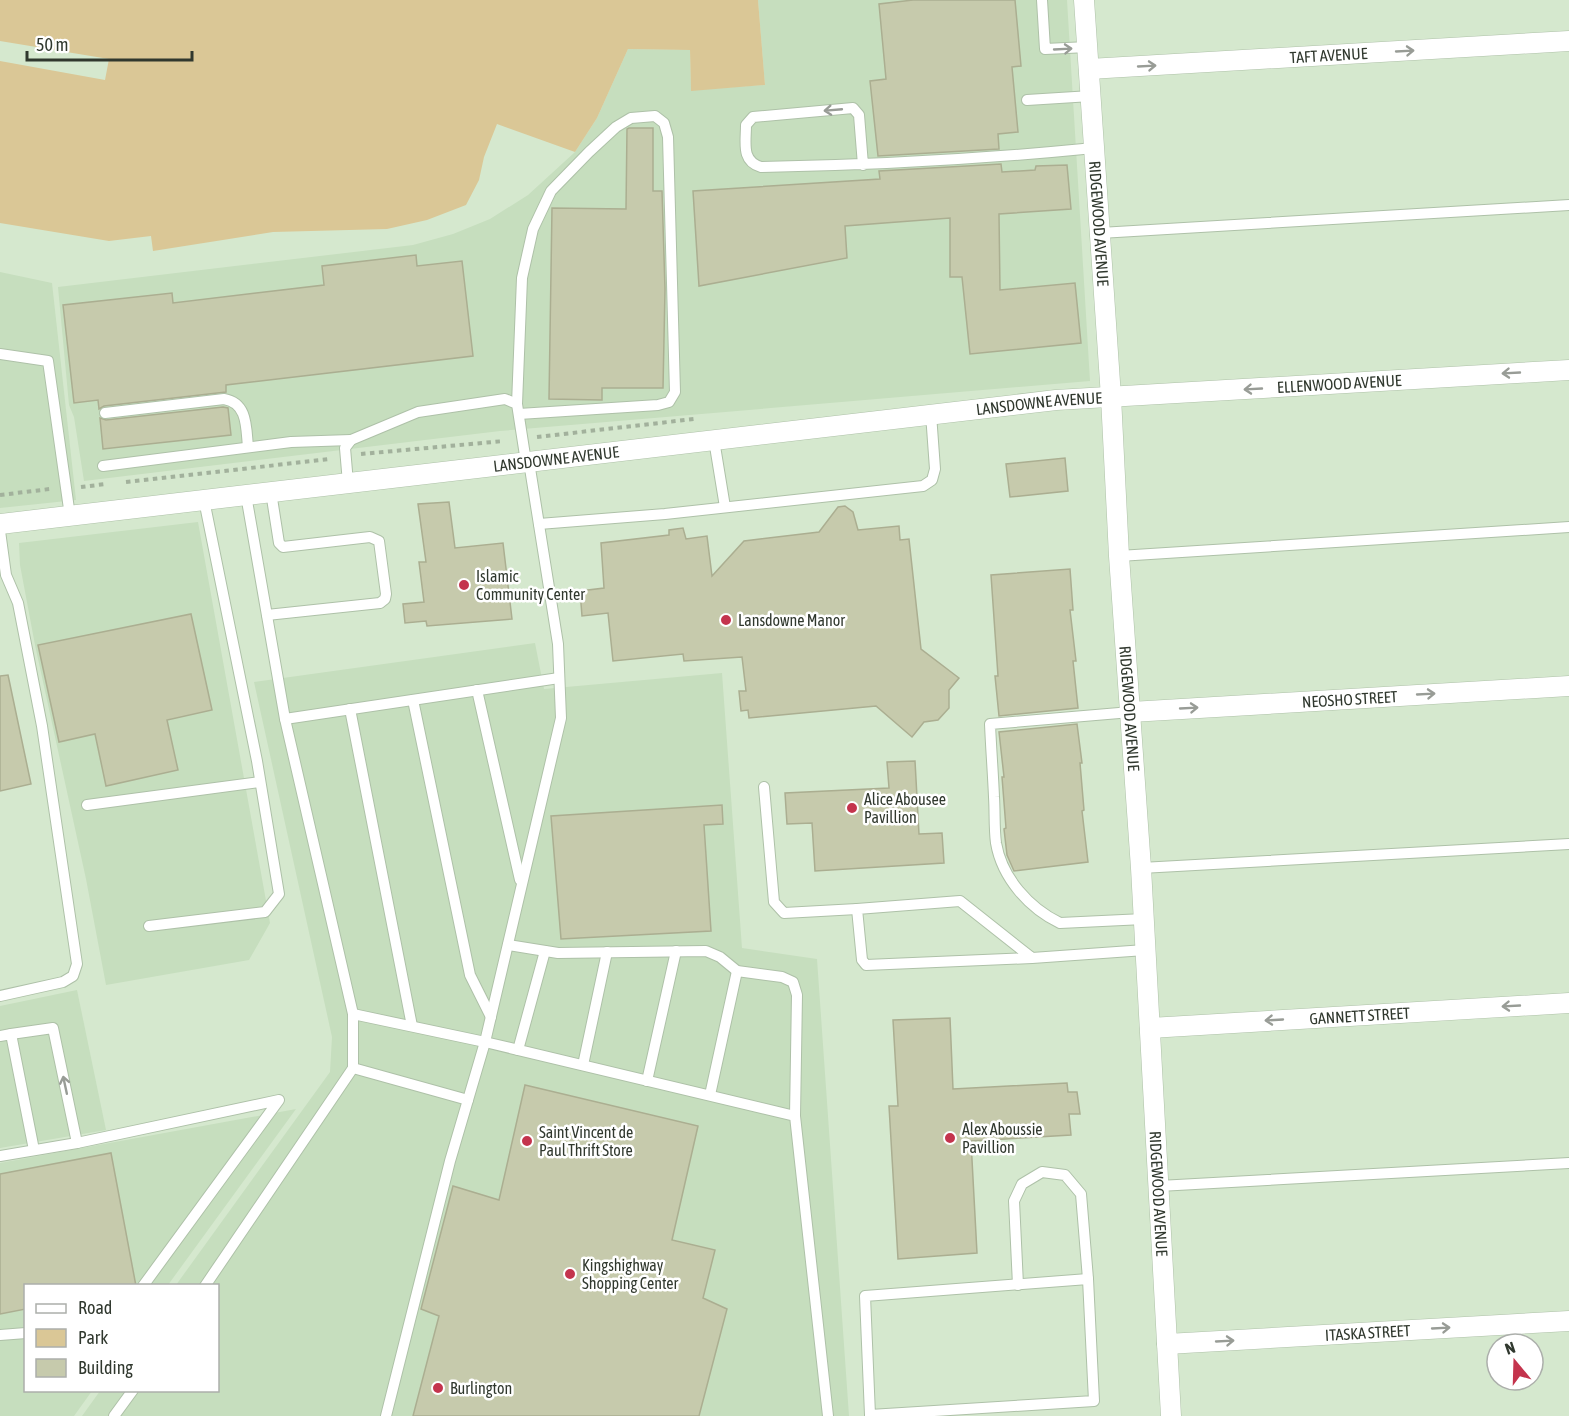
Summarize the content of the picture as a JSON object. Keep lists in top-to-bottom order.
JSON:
{
  "streets": {
    "street": [
      "TAFT AVENUE",
      "RIDGEWOOD AVENUE",
      "ELLENWOOD AVENUE",
      "LANSDOWNE AVENUE",
      "NEOSHO STREET",
      "GANNETT STREET",
      "ITASKA STREET"
    ]
  },
  "crossings": [
    ["TAFT AVENUE", "RIDGEWOOD AVENUE"],
    ["RIDGEWOOD AVENUE", "ELLENWOOD AVENUE"],
    ["RIDGEWOOD AVENUE", "LANSDOWNE AVENUE"],
    ["RIDGEWOOD AVENUE", "NEOSHO STREET"],
    ["RIDGEWOOD AVENUE", "GANNETT STREET"],
    ["RIDGEWOOD AVENUE", "ITASKA STREET"],
    ["ELLENWOOD AVENUE", "LANSDOWNE AVENUE"]
  ],
  "one_way": [
    "TAFT AVENUE",
    "ELLENWOOD AVENUE",
    "NEOSHO STREET",
    "GANNETT STREET",
    "ITASKA STREET"
  ],
  "places": [
    "Islamic Community Center",
    "Lansdowne Manor",
    "Alice Abousee Pavillion",
    "Alex Aboussie Pavillion",
    "Saint Vincent de Paul Thrift Store",
    "Kingshighway Shopping Center",
    "Burlington"
  ],
  "legend": ["Road", "Park", "Building"],
  "scale_bar": "50 m",
  "north": "top"
}
